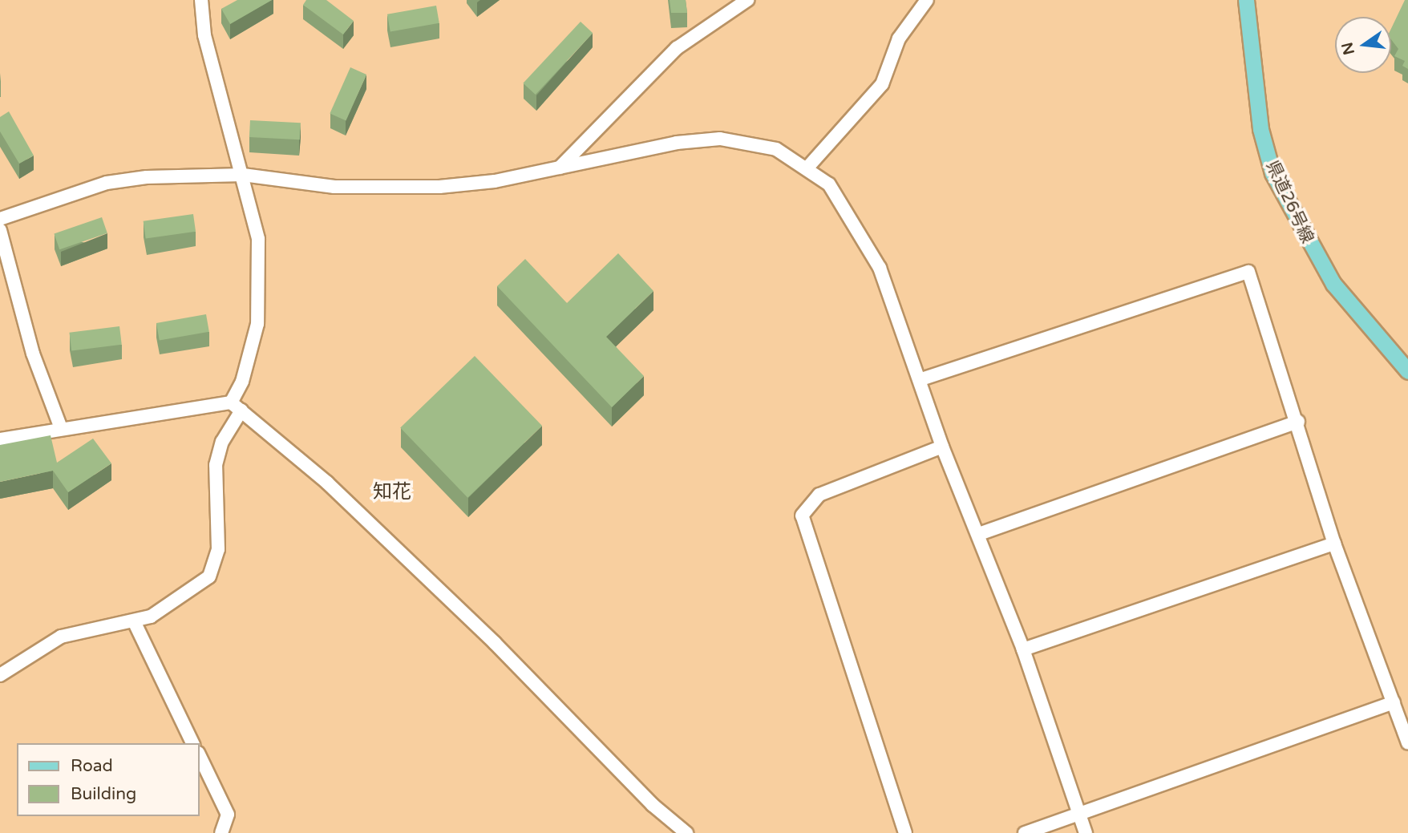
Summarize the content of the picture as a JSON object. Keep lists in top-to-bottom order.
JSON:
{
  "streets": {
    "main road": ["県道26号線"]
  },
  "districts": ["知花"],
  "legend": ["Road", "Building"],
  "north": "left"
}
